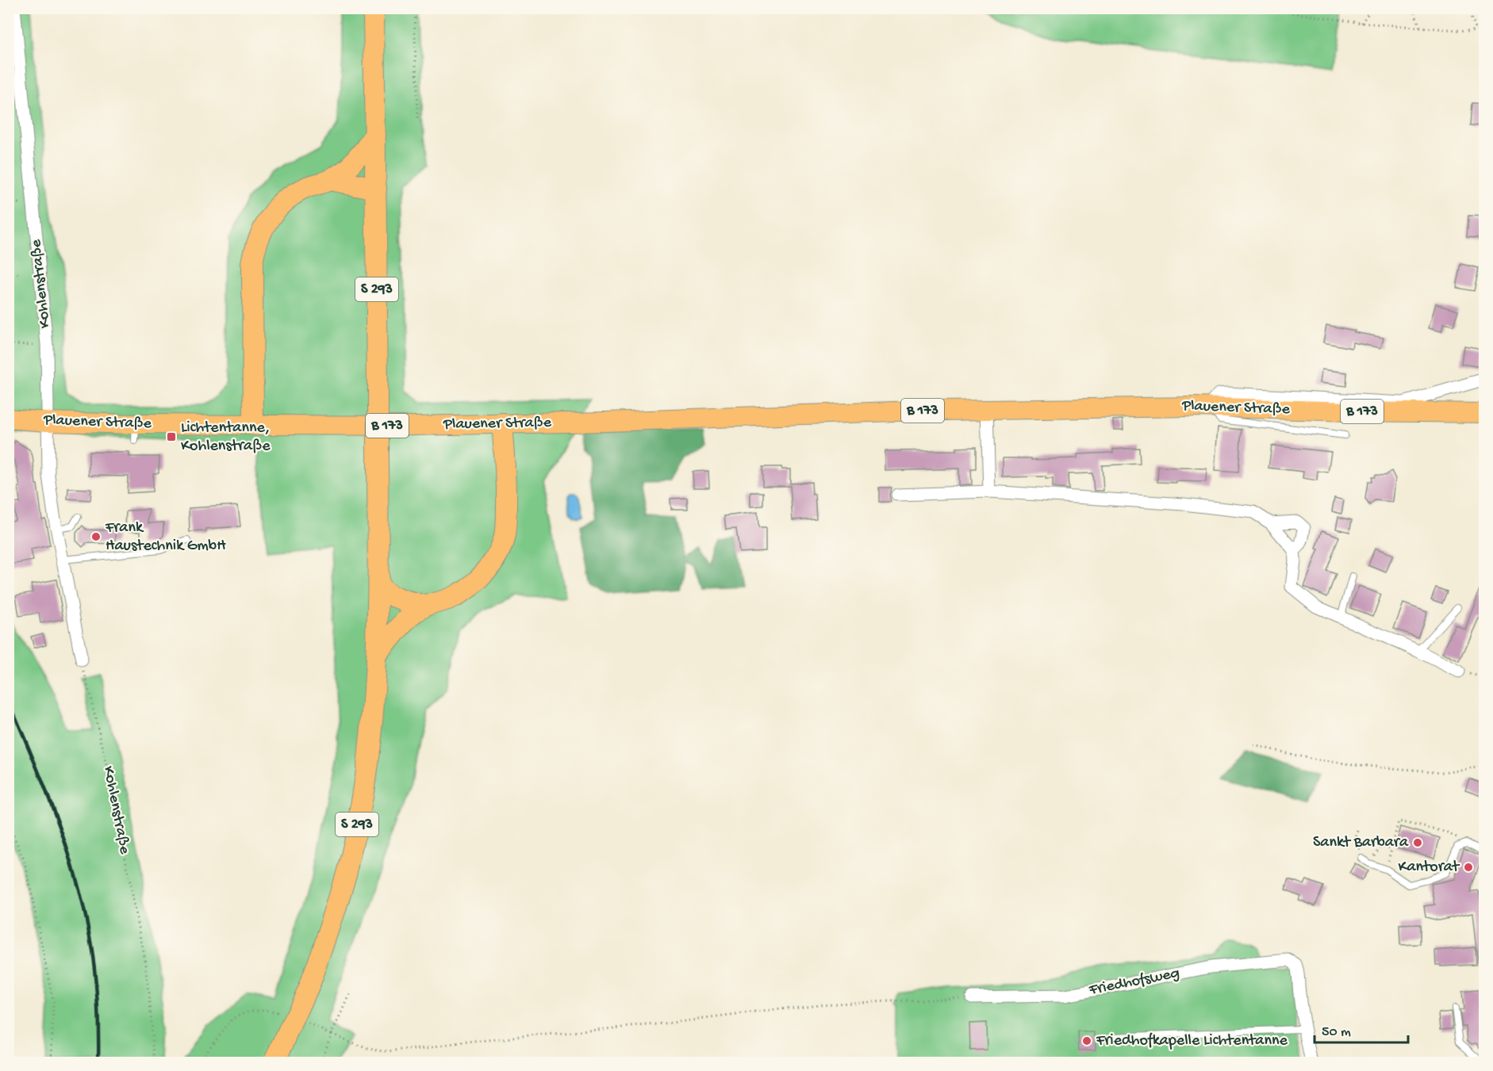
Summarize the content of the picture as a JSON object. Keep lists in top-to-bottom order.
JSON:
{
  "streets": {
    "highway": ["S 293"],
    "main road": ["Plauener Straße", "B 173"],
    "street": ["Kohlenstraße", "Friedhofsweg"]
  },
  "crossings": [
    ["Kohlenstraße", "Plauener Straße"]
  ],
  "places": {
    "transit": ["Lichtentanne, Kohlenstraße"],
    "other": [
      "Frank Haustechnik GmbH",
      "Sankt Barbara",
      "Kantorat",
      "Friedhofkapelle Lichtentanne"
    ]
  },
  "scale_bar": "50 m"
}
